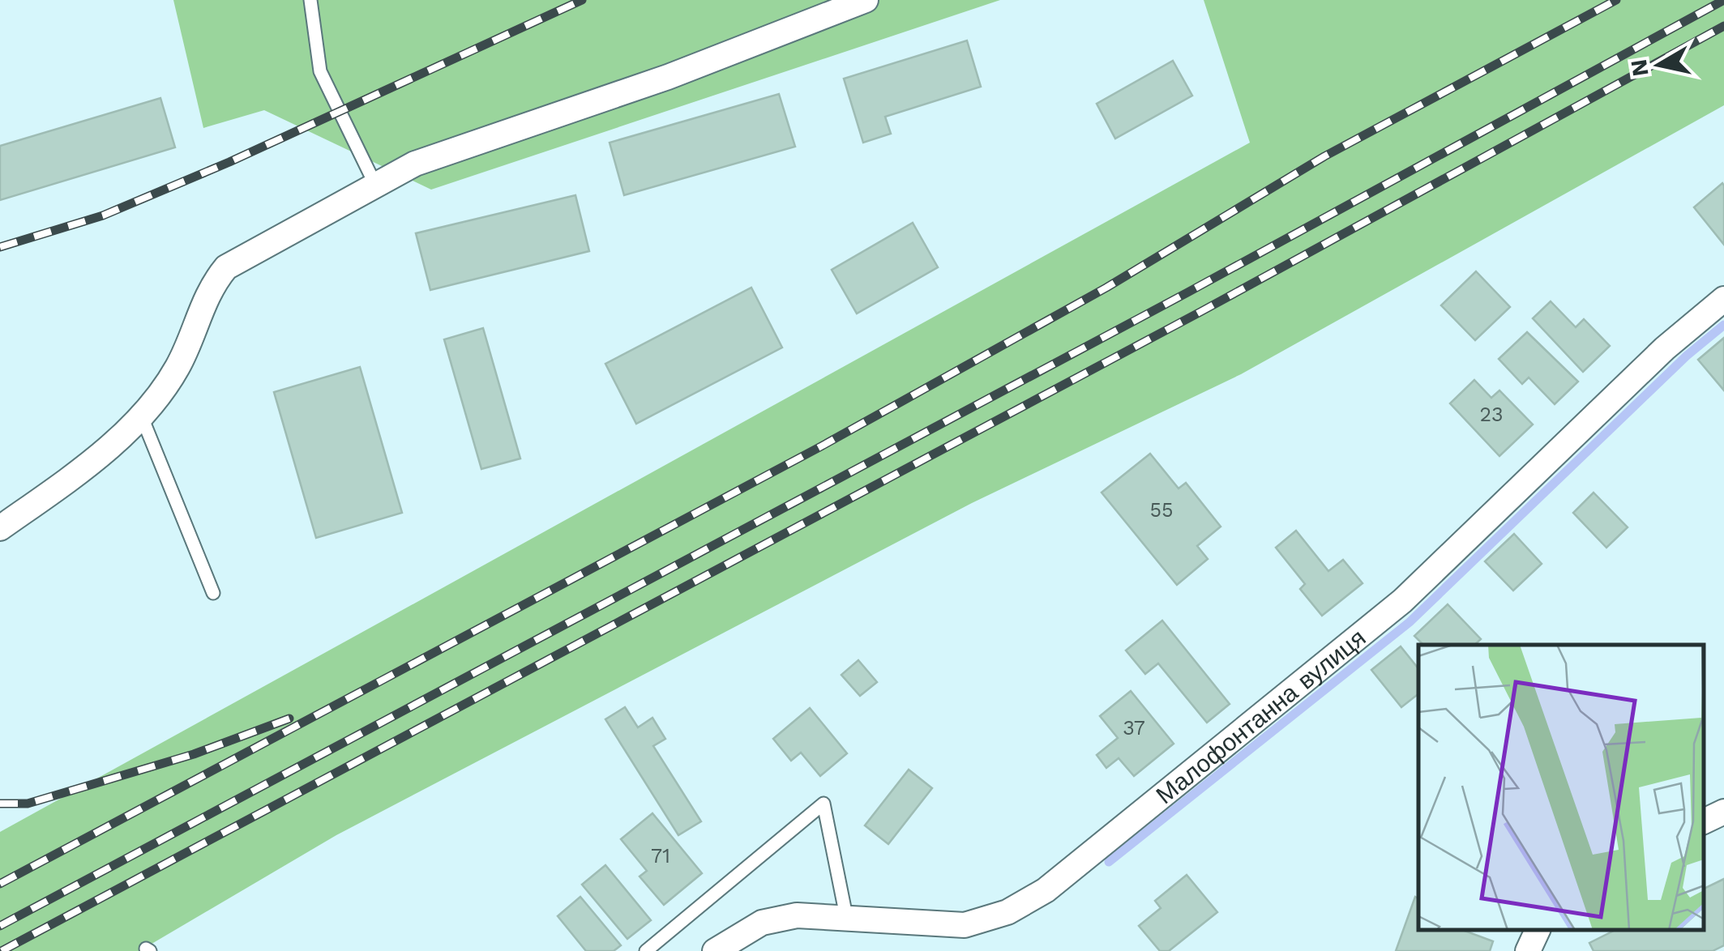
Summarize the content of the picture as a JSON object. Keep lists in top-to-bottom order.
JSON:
{
  "streets": {
    "street": ["Малофонтанна вулиця"]
  },
  "house_numbers": [
    "23",
    "55",
    "37",
    "71"
  ],
  "north": "left"
}
